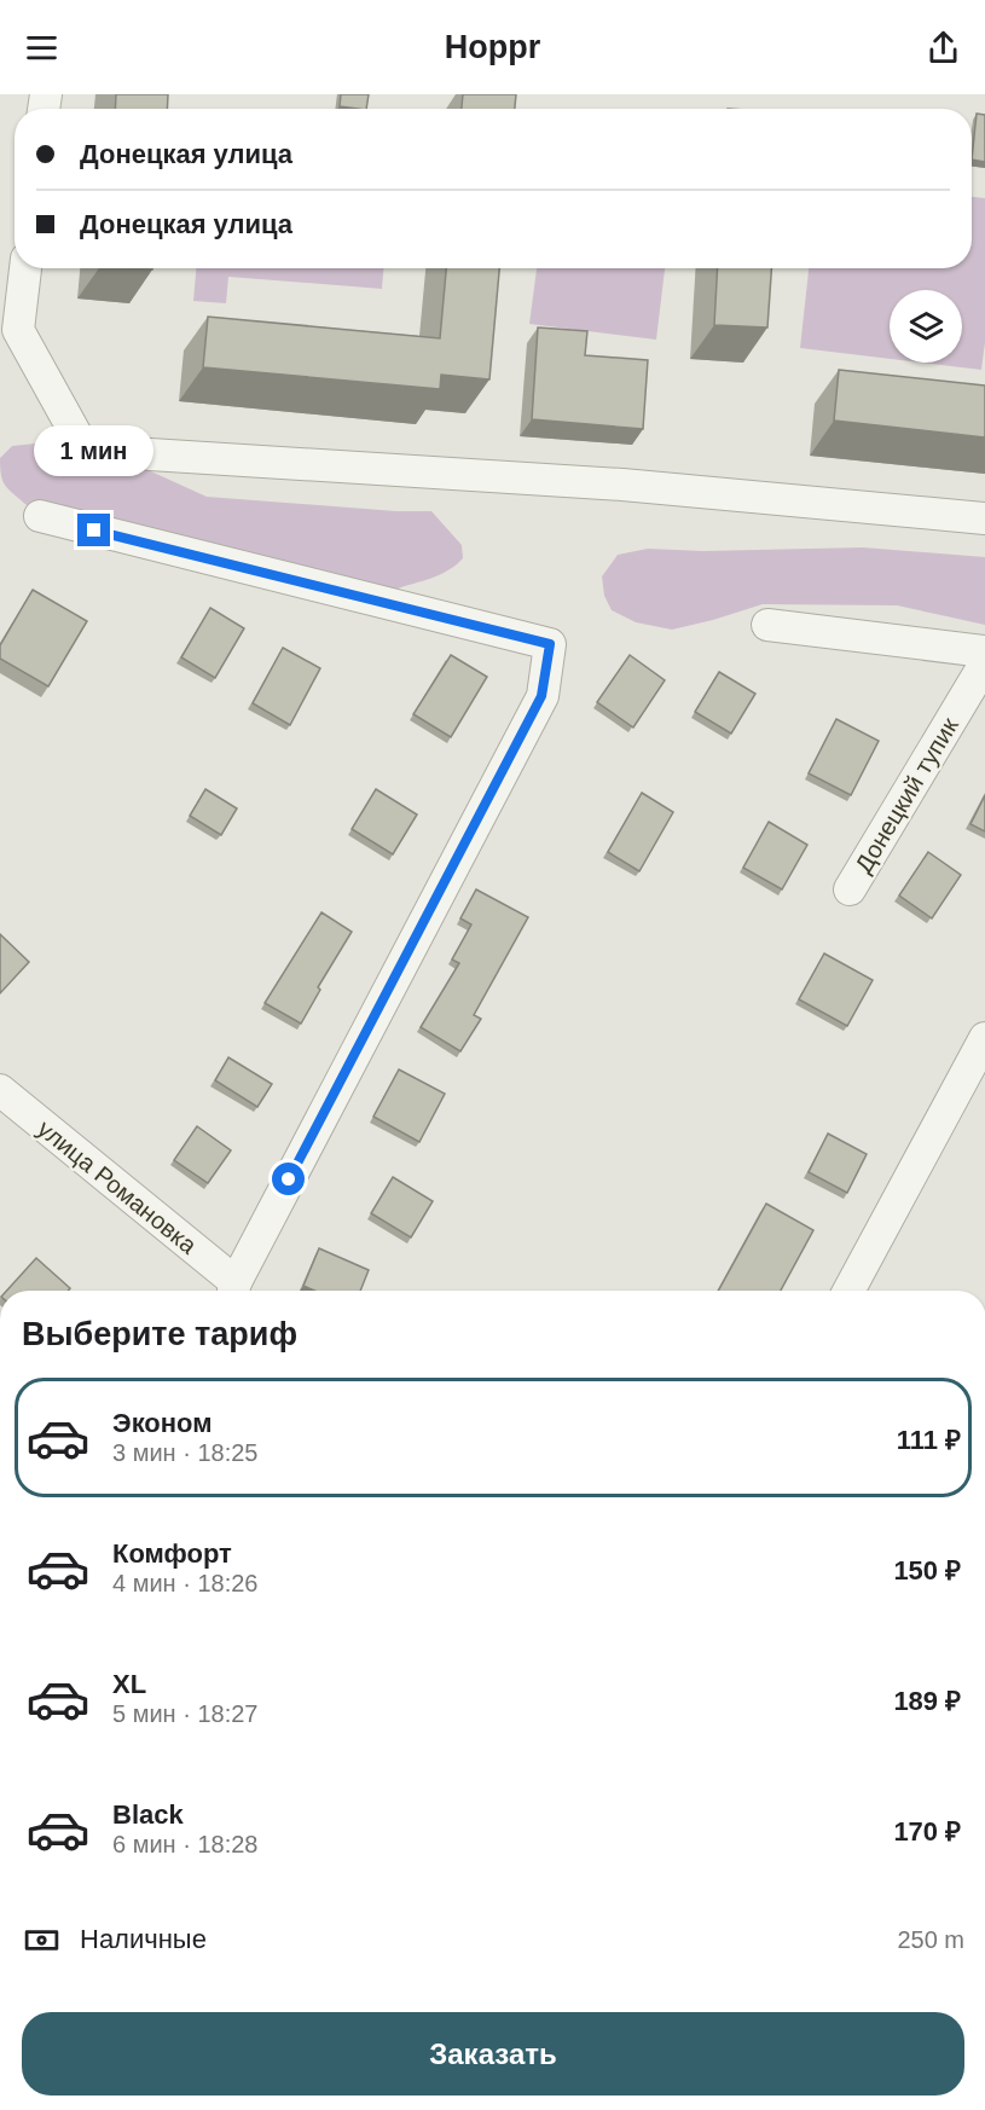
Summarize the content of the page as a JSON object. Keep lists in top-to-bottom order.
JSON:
{
  "streets": {
    "street": ["Донецкий тупик", "улица Романовка"]
  },
  "page": {
    "header": "Hoppr",
    "banner": ["Донецкая улица", "Донецкая улица"],
    "bubble": "1 мин",
    "heading": "Выберите тариф",
    "list": [
      {
        "name": "Эконом",
        "note": "3 мин · 18:25",
        "value": "111 ₽"
      },
      {
        "name": "Комфорт",
        "note": "4 мин · 18:26",
        "value": "150 ₽"
      },
      {
        "name": "XL",
        "note": "5 мин · 18:27",
        "value": "189 ₽"
      },
      {
        "name": "Black",
        "note": "6 мин · 18:28",
        "value": "170 ₽"
      }
    ],
    "pay": ["Наличные", "250 m"],
    "buttons": "Заказать"
  }
}
